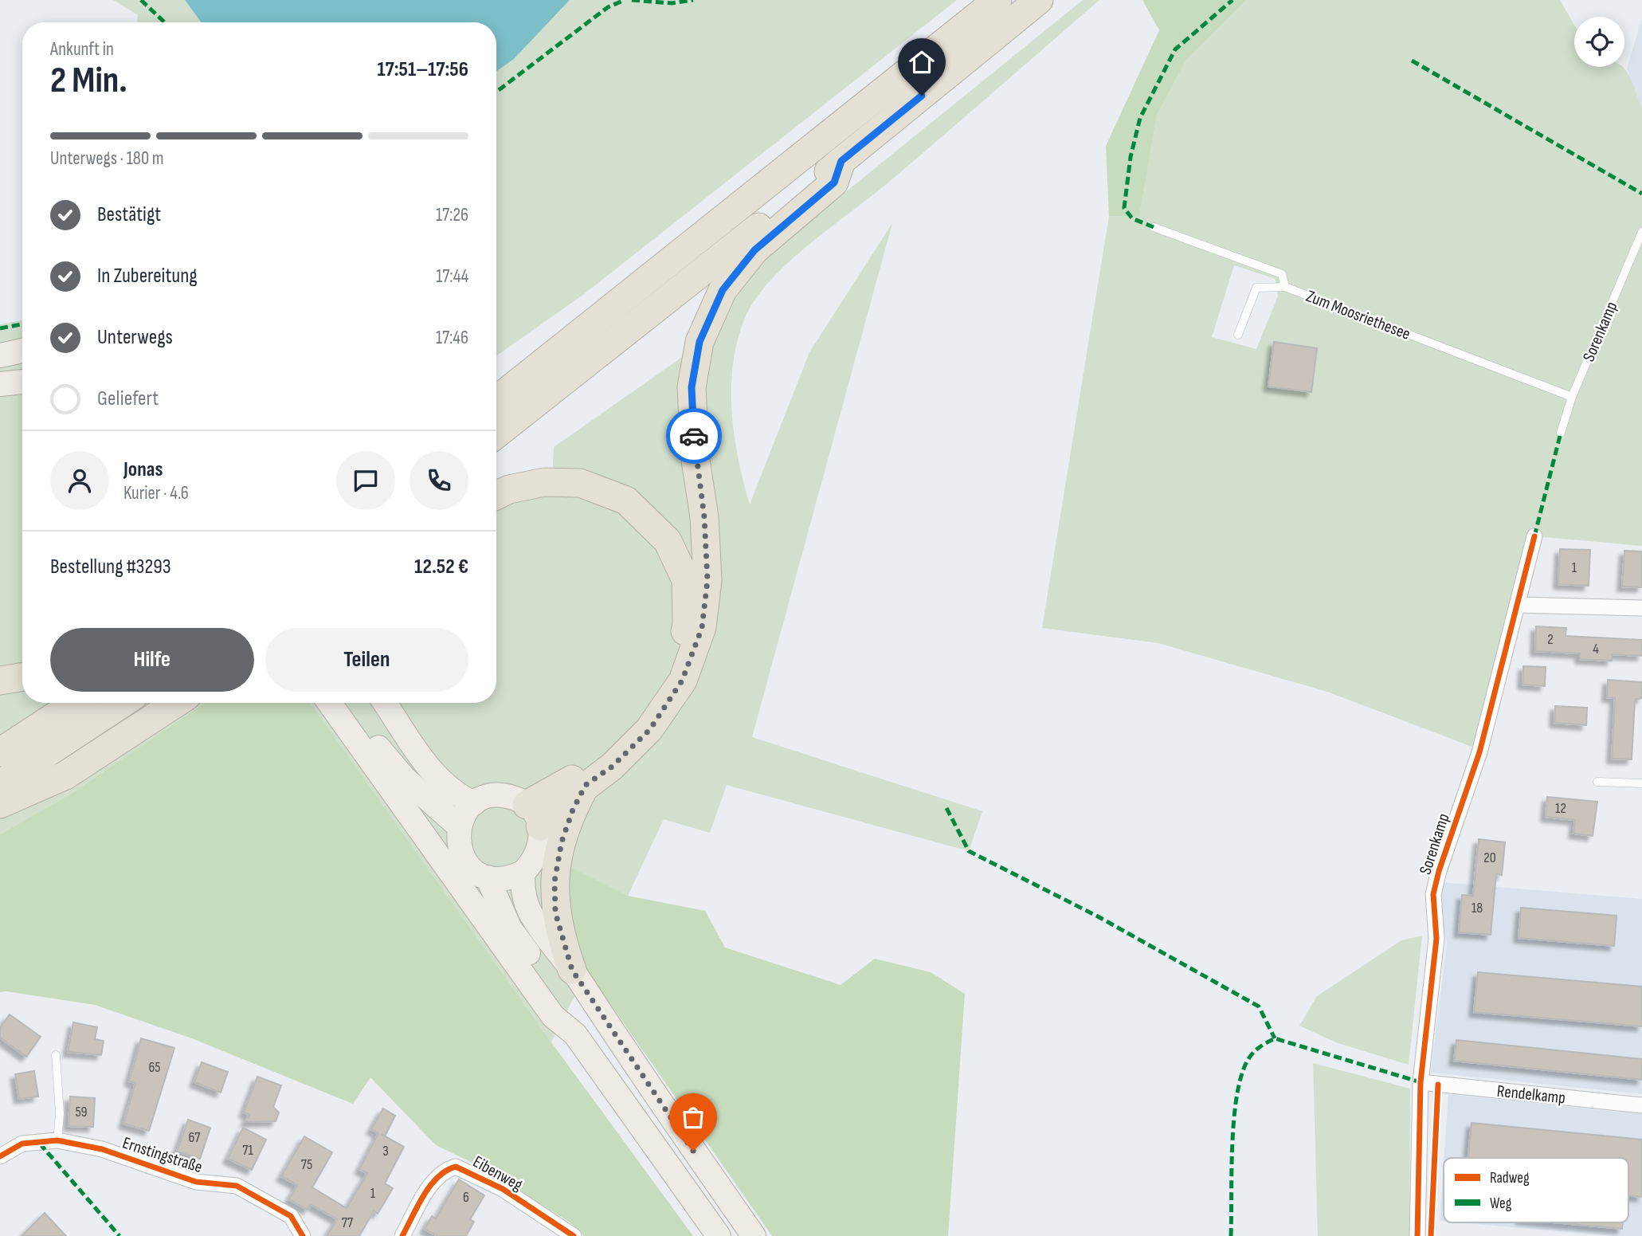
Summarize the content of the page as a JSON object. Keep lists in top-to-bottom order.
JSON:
{
  "streets": {
    "street": [
      "Sorenkamp",
      "Rendelkamp",
      "Ernstingstraße",
      "Eibenweg"
    ],
    "lane": ["Zum Moosriethesee"]
  },
  "crossings": [
    ["Zum Moosriethesee", "Sorenkamp"],
    ["Sorenkamp", "Rendelkamp"]
  ],
  "house_numbers": [
    "1",
    "2",
    "4",
    "12",
    "20",
    "18",
    "65",
    "59",
    "67",
    "71",
    "3",
    "75",
    "1",
    "6",
    "77"
  ],
  "legend": ["Radweg", "Weg"],
  "page": {
    "heading": ["2 Min.", "Ankunft in", "17:51–17:56"],
    "panel": [
      "Jonas",
      "Kurier · 4.6",
      "Bestellung #3293",
      "12.52 €"
    ],
    "bar": "Unterwegs · 180 m",
    "list": [
      ["Bestätigt", "17:26"],
      ["In Zubereitung", "17:44"],
      ["Unterwegs", "17:46"],
      "Geliefert"
    ],
    "buttons": ["Hilfe", "Teilen"]
  }
}
